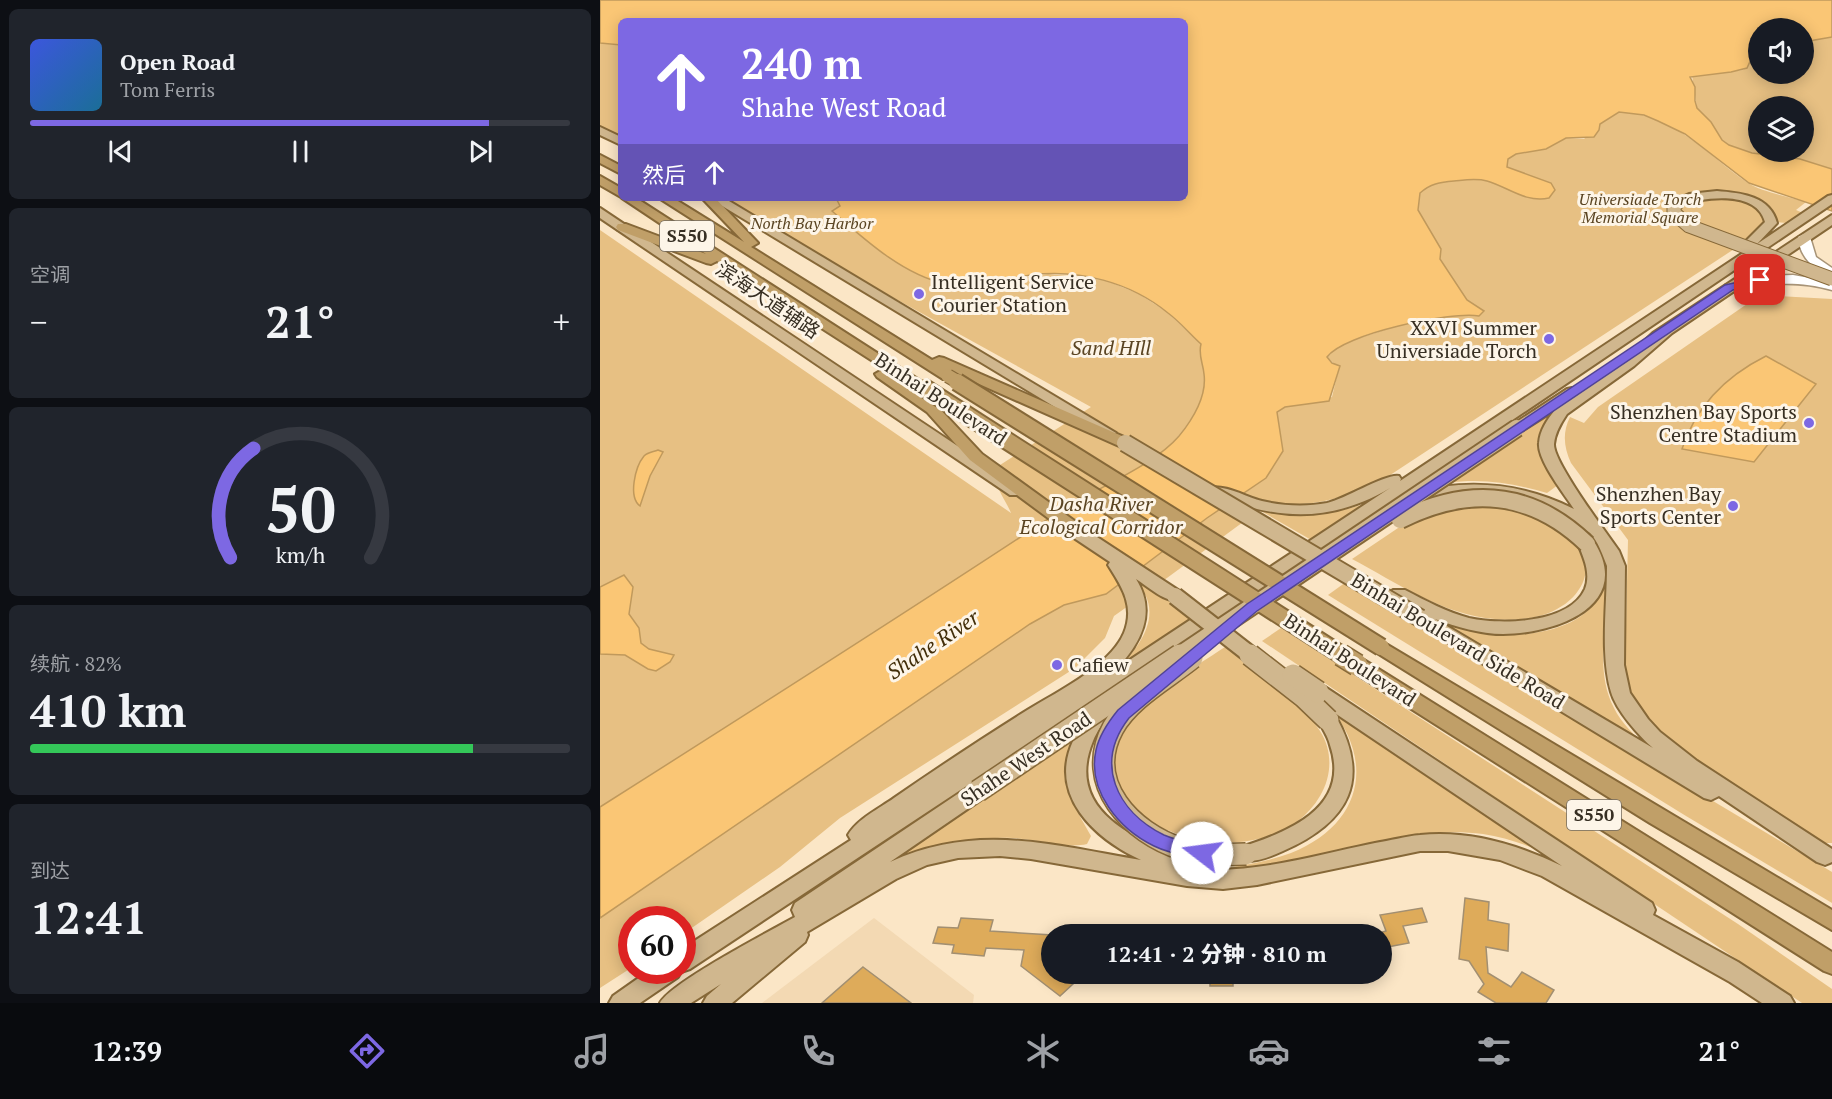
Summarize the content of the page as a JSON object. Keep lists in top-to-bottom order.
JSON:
{
  "streets": {
    "highway": ["S550", "Binhai Boulevard"],
    "main road": ["滨海大道辅路", "Binhai Boulevard Side Road", "Shahe West Road"]
  },
  "crossings": [
    ["S550", "Binhai Boulevard"]
  ],
  "water": ["Shahe River"],
  "parks": [
    "Universiade Torch Memorial Square",
    "North Bay Harbor",
    "Sand HIll",
    "Dasha River Ecological Corridor"
  ],
  "places": [
    "Intelligent Service Courier Station",
    "XXVI Summer Universiade Torch",
    "Shenzhen Bay Sports Centre Stadium",
    "Shenzhen Bay Sports Center",
    "Cafiew"
  ],
  "page": {
    "turn": ["240 m", "Shahe West Road"],
    "song": ["Open Road", "Tom Ferris"],
    "then": "然后",
    "tile": [
      "空调",
      ["续航 · 82%", "410 km"],
      ["到达", "12:41"]
    ],
    "heat": ["−", "21°", "+"],
    "limit": "60",
    "trip": "12:41 · 2 分钟 · 810 m",
    "tabs": ["12:39", "21°"],
    "gauge": ["50", "km/h"]
  }
}
